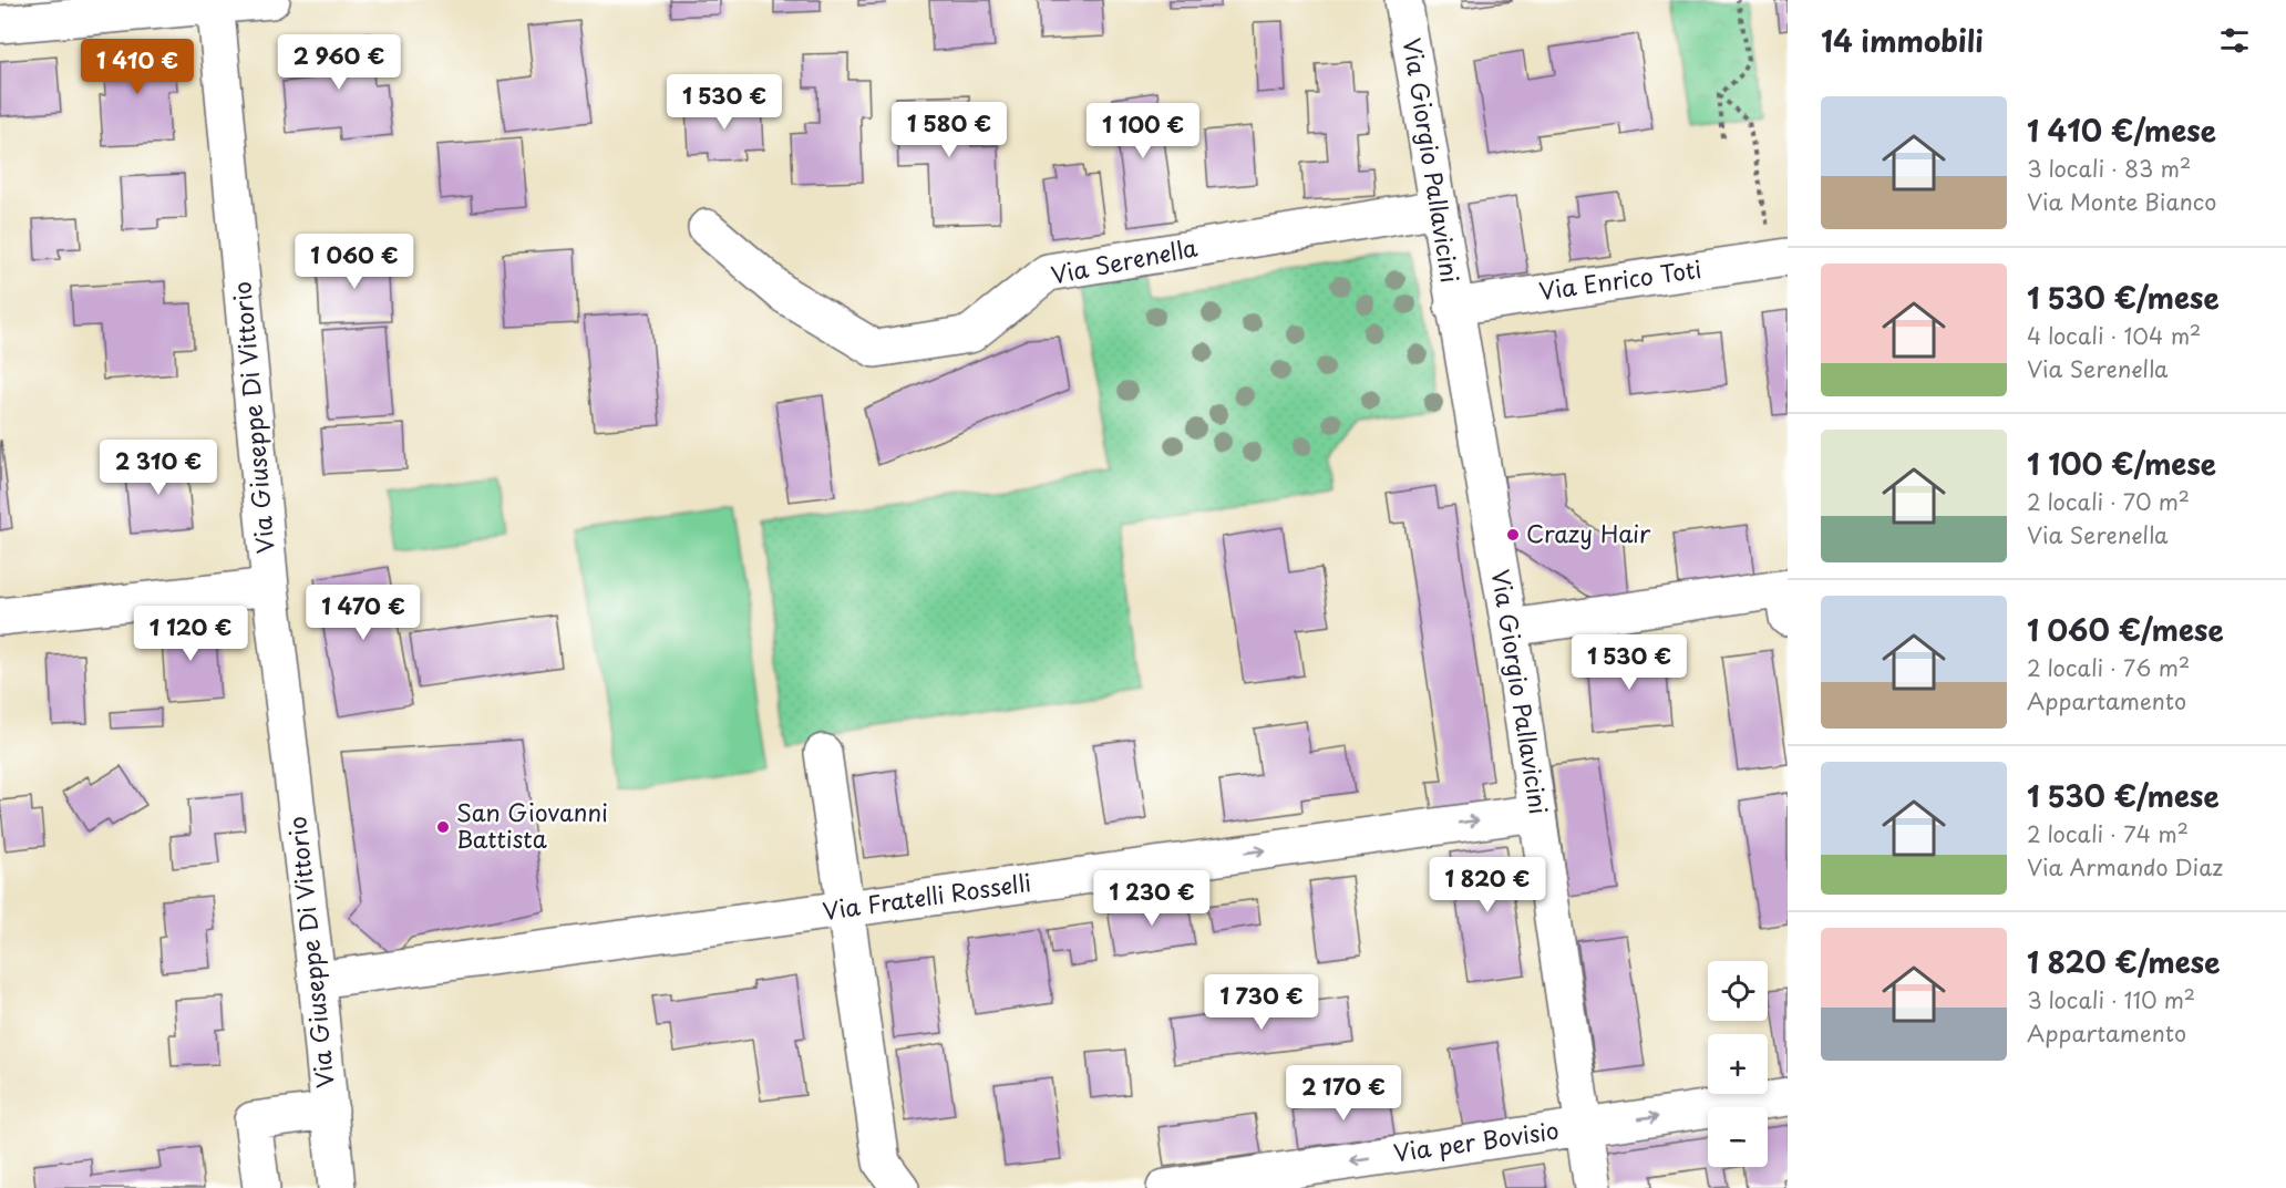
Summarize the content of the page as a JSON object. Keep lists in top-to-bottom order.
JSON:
{
  "streets": {
    "street": [
      "Via Giorgio Pallavicini",
      "Via Serenella",
      "Via Enrico Toti",
      "Via Giuseppe Di Vittorio",
      "Via Fratelli Rosselli",
      "Via per Bovisio"
    ]
  },
  "crossings": [
    ["Via Giorgio Pallavicini", "Via Serenella"],
    ["Via Giorgio Pallavicini", "Via Enrico Toti"],
    ["Via Giorgio Pallavicini", "Via Fratelli Rosselli"],
    ["Via Giorgio Pallavicini", "Via per Bovisio"],
    ["Via Giuseppe Di Vittorio", "Via Fratelli Rosselli"]
  ],
  "one_way": ["Via Fratelli Rosselli"],
  "places": ["Crazy Hair", "San Giovanni Battista"],
  "page": {
    "heading": "14 immobili",
    "price": [
      "2 960 €",
      "1 410 €",
      "1 530 €",
      "1 580 €",
      "1 100 €",
      "1 060 €",
      "2 310 €",
      "1 470 €",
      "1 120 €",
      "1 530 €",
      "1 820 €",
      "1 230 €",
      "1 730 €",
      "2 170 €"
    ],
    "list": [
      {
        "name": "1 410 €/mese",
        "note": "3 locali · 83 m² · Via Monte Bianco"
      },
      {
        "name": "1 530 €/mese",
        "note": "4 locali · 104 m² · Via Serenella"
      },
      {
        "name": "1 100 €/mese",
        "note": "2 locali · 70 m² · Via Serenella"
      },
      {
        "name": "1 060 €/mese",
        "note": "2 locali · 76 m² · Appartamento"
      },
      {
        "name": "1 530 €/mese",
        "note": "2 locali · 74 m² · Via Armando Diaz"
      },
      {
        "name": "1 820 €/mese",
        "note": "3 locali · 110 m² · Appartamento"
      }
    ],
    "map_buttons": ["+", "−"]
  }
}
